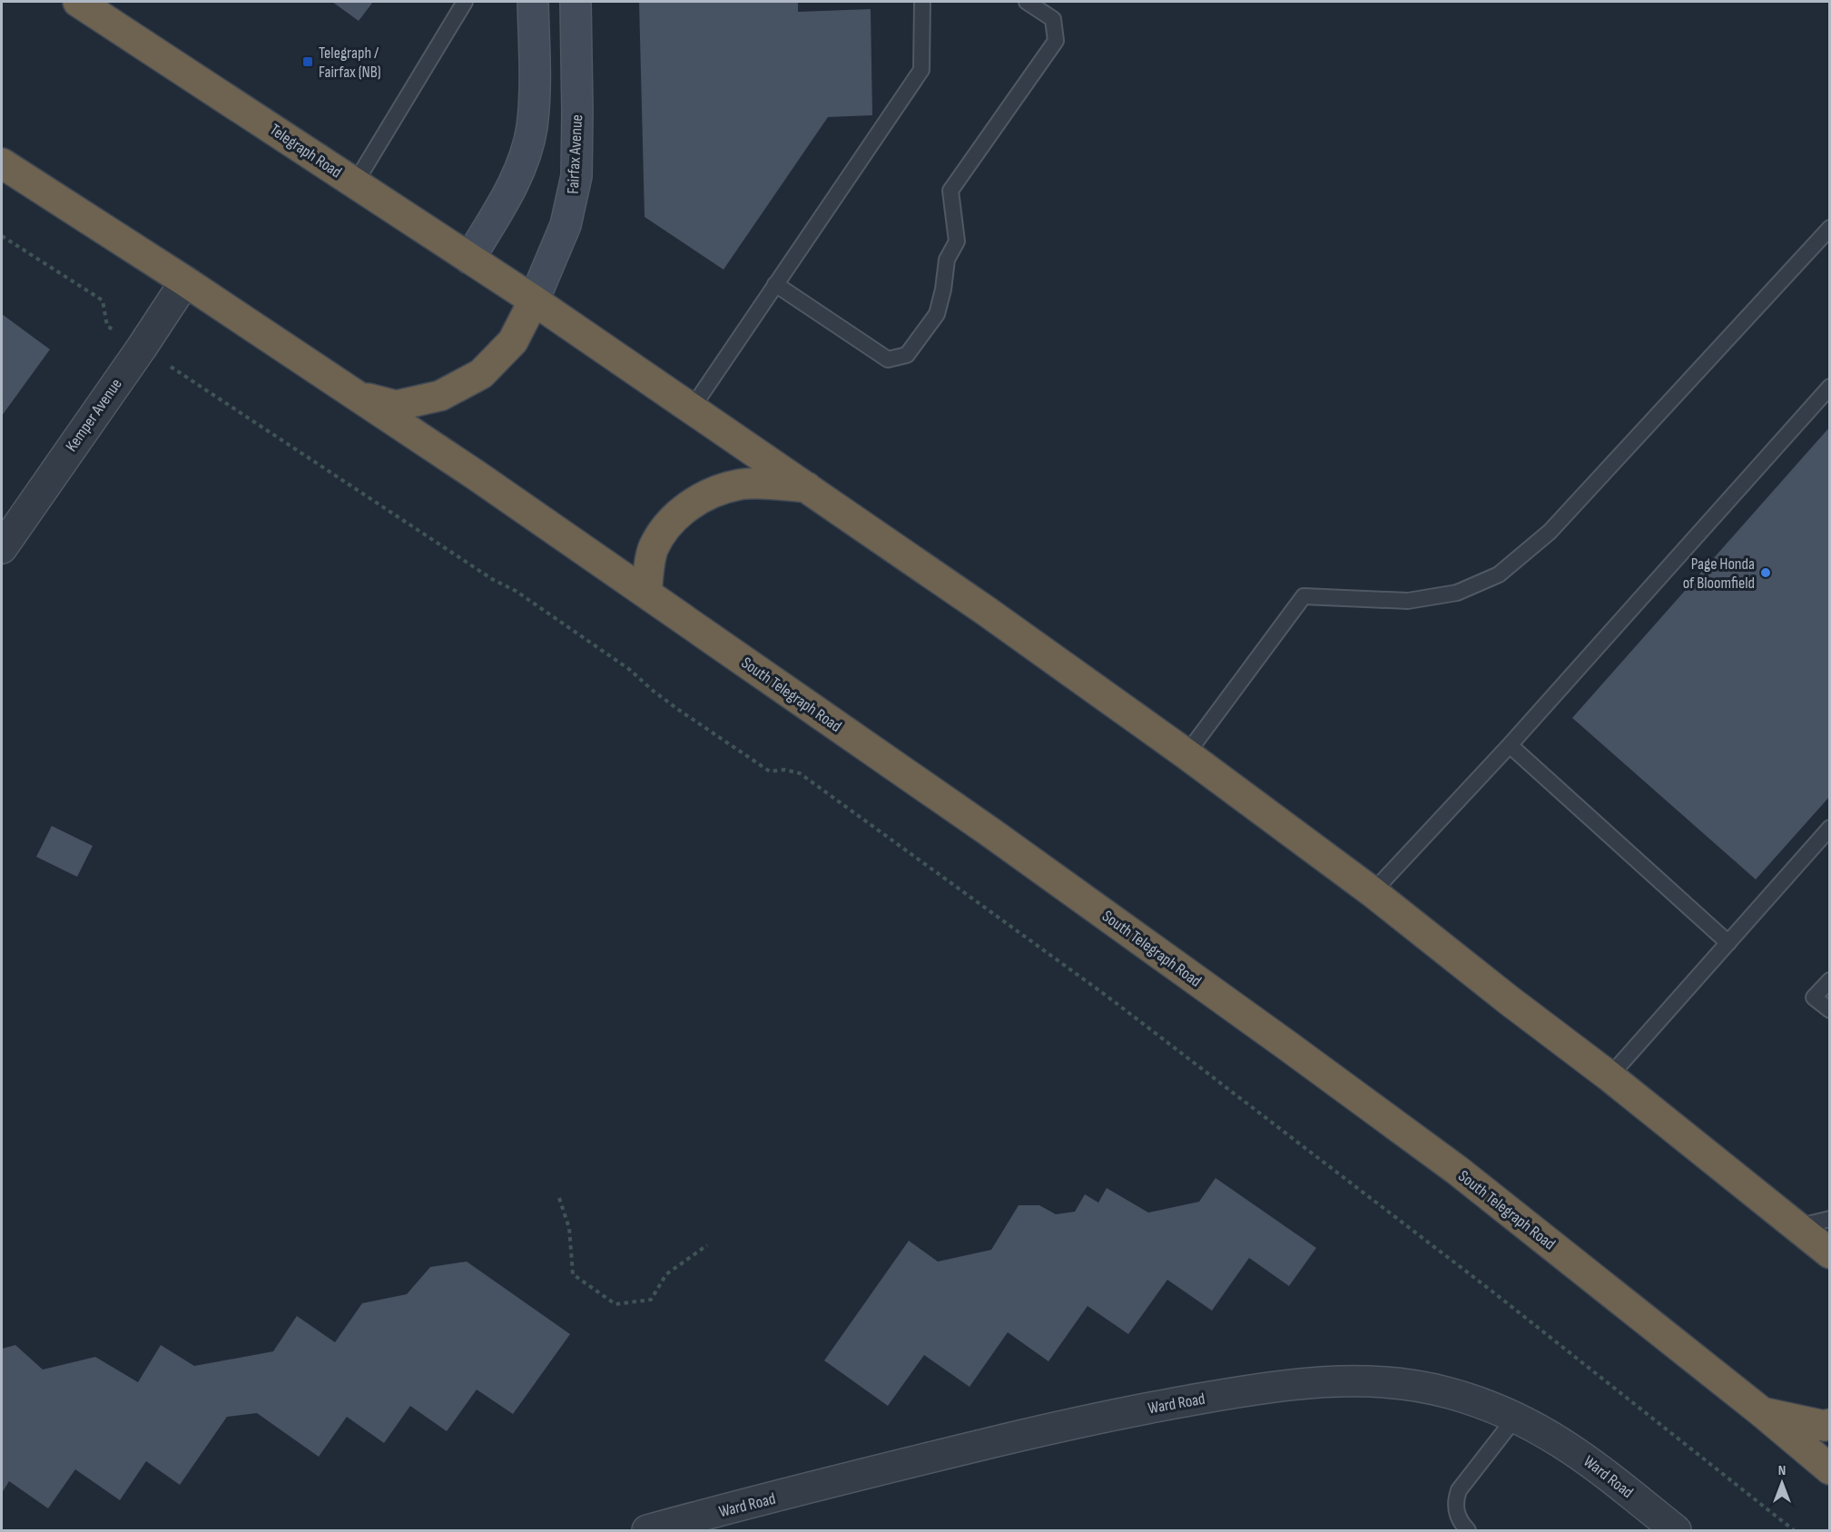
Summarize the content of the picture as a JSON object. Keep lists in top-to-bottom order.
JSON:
{
  "streets": {
    "highway": ["Telegraph Road", "South Telegraph Road"],
    "street": ["Fairfax Avenue", "Kemper Avenue", "Ward Road"]
  },
  "crossings": [
    ["Telegraph Road", "Fairfax Avenue"]
  ],
  "places": {
    "transit": ["Telegraph / Fairfax (NB)"],
    "other": ["Page Honda of Bloomfield"]
  },
  "north": "top"
}
